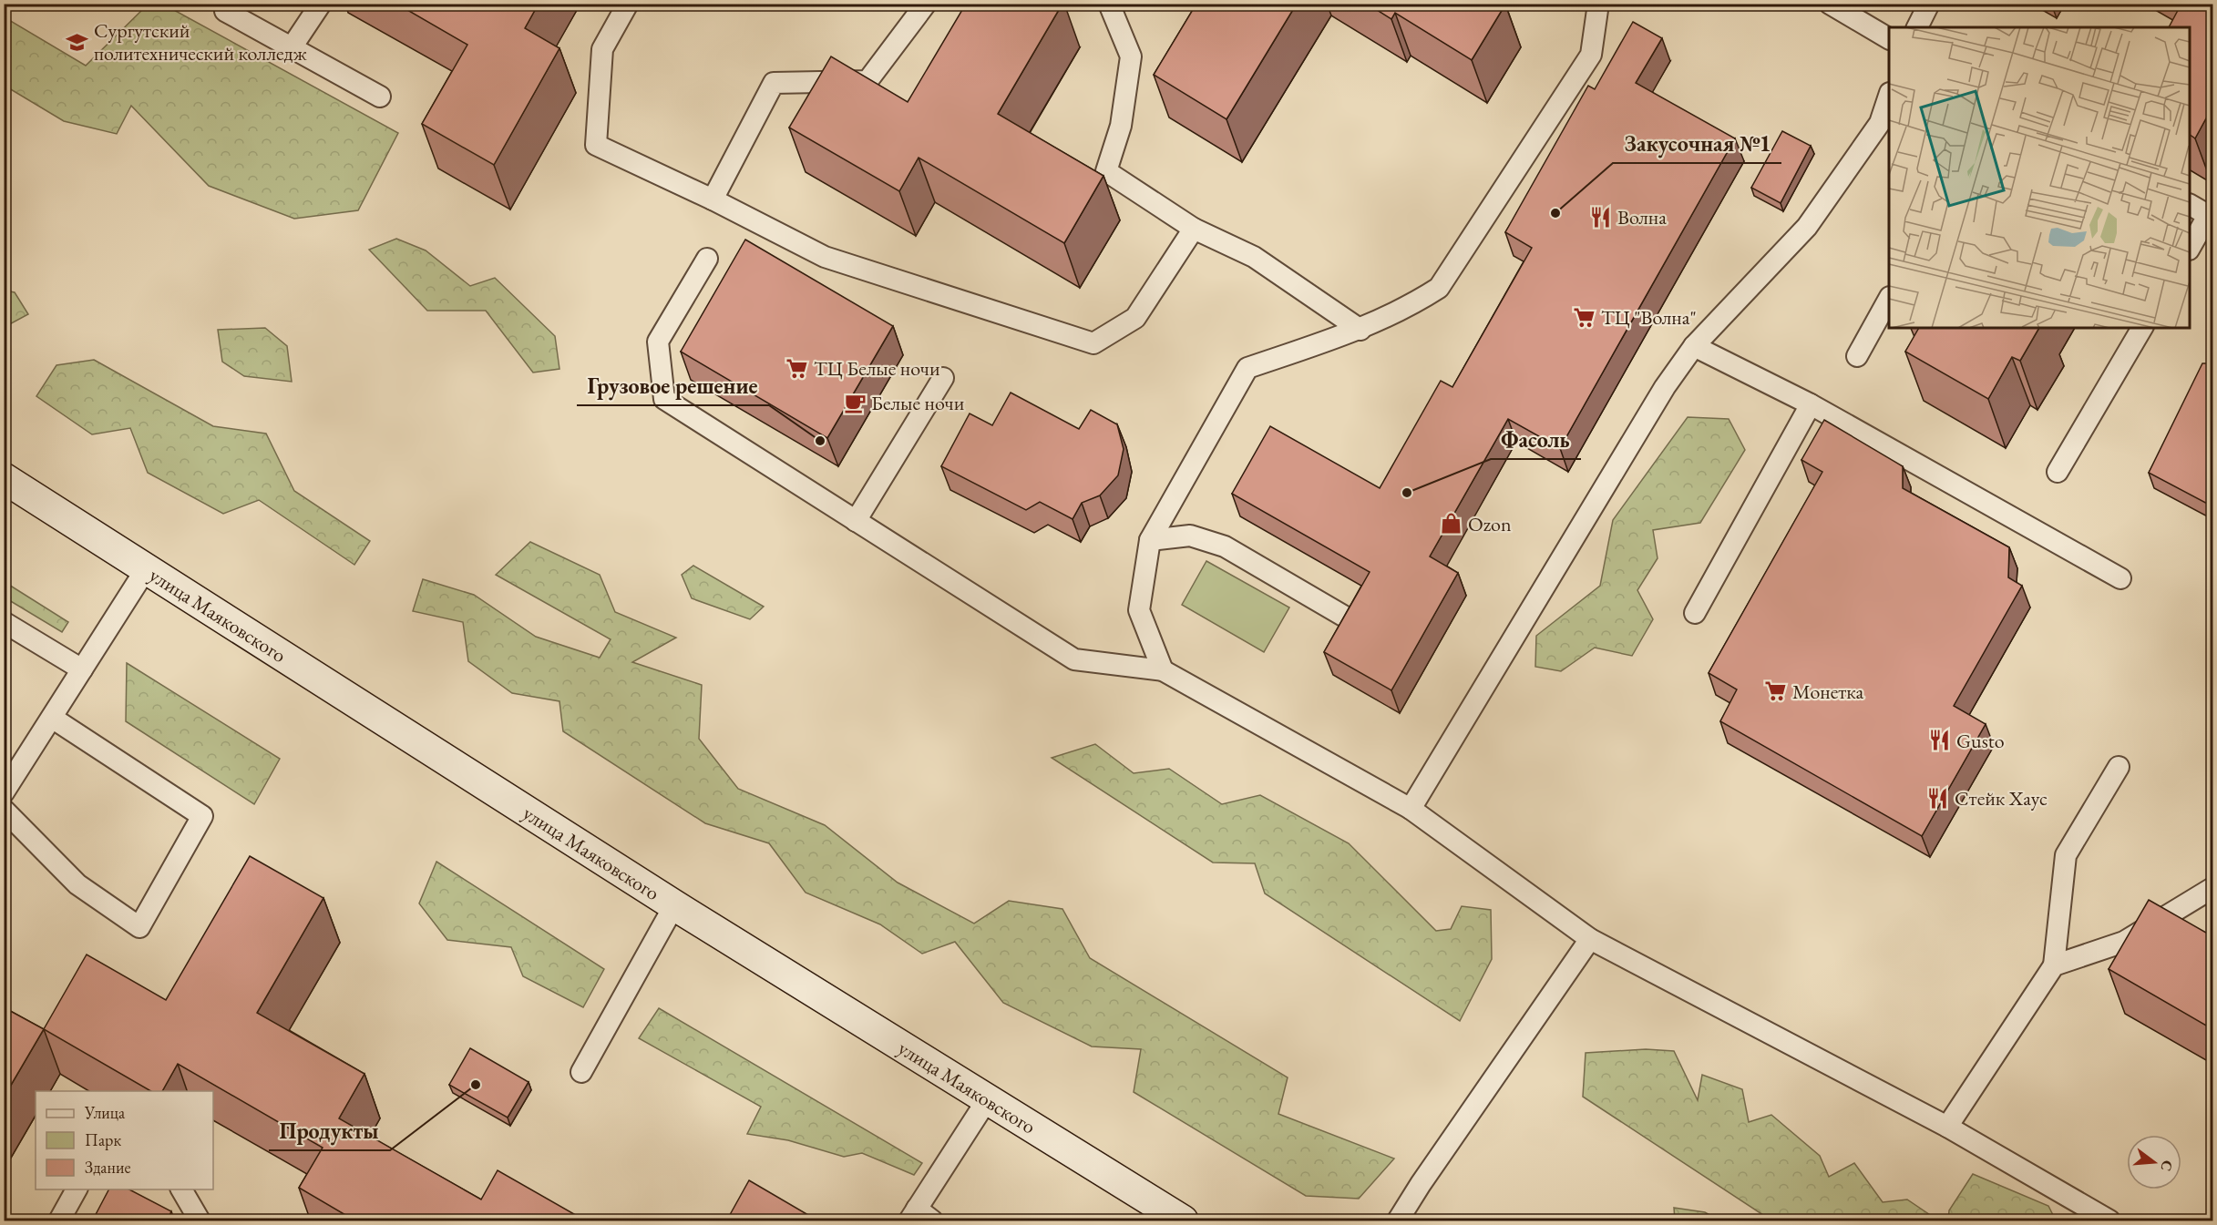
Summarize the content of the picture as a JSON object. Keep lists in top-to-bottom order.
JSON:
{
  "streets": {
    "main road": ["улица Маяковского"]
  },
  "places": {
    "school or university": ["Сургутский политехнический колледж"],
    "other": [
      "Закусочная №1",
      "Грузовое решение",
      "Фасоль",
      "Продукты"
    ],
    "restaurant": ["Волна", "Gusto", "Стейк Хаус"],
    "supermarket": ["ТЦ \"Волна\"", "ТЦ Белые ночи", "Монетка"],
    "cafe": ["Белые ночи"],
    "shop": ["Ozon"]
  },
  "legend": ["Улица", "Парк", "Здание"],
  "north": "right"
}
